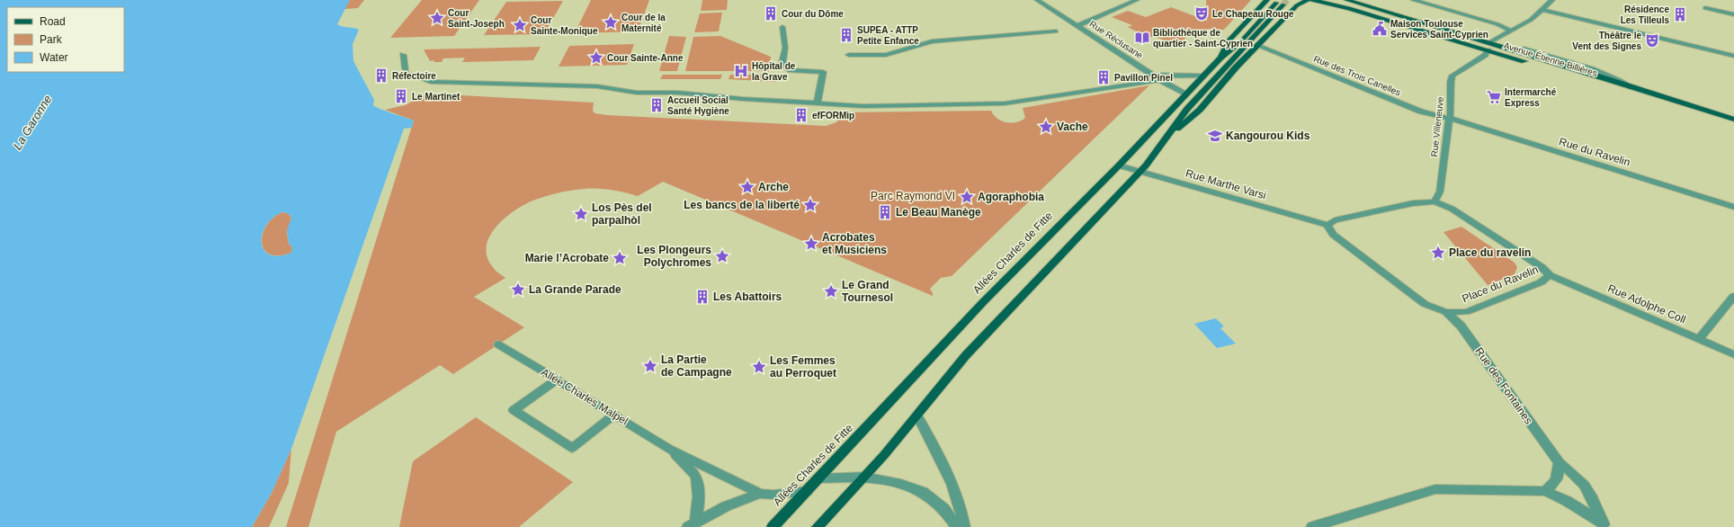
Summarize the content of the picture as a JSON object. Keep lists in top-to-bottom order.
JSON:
{
  "streets": {
    "main road": ["Avenue Étienne Billières", "Allées Charles de Fitte"],
    "street": [
      "Rue Réclusane",
      "Rue des Trois Canelles",
      "Rue Villeneuve",
      "Rue du Ravelin",
      "Rue Marthe Varsi",
      "Place du Ravelin",
      "Rue Adolphe Coll",
      "Rue des Fontaines",
      "Allée Charles Malpel"
    ]
  },
  "crossings": [
    ["Rue Réclusane", "Allées Charles de Fitte"],
    ["Avenue Étienne Billières", "Rue Villeneuve"],
    ["Rue des Trois Canelles", "Rue Villeneuve"],
    ["Rue des Trois Canelles", "Rue du Ravelin"],
    ["Rue Villeneuve", "Rue du Ravelin"],
    ["Rue Villeneuve", "Place du Ravelin"],
    ["Rue Marthe Varsi", "Allées Charles de Fitte"],
    ["Rue Marthe Varsi", "Place du Ravelin"],
    ["Allées Charles de Fitte", "Allée Charles Malpel"],
    ["Place du Ravelin", "Rue Adolphe Coll"],
    ["Place du Ravelin", "Rue des Fontaines"]
  ],
  "water": ["La Garonne"],
  "parks": ["Parc Raymond VI"],
  "places": {
    "building": [
      "Cour du Dôme",
      "Résidence Les Tilleuls",
      "SUPEA - ATTP Petite Enfance",
      "Réfectoire",
      "Pavillon Pinel",
      "Le Martinet",
      "Accueil Social Santé Hygiène",
      "efFORMip",
      "Le Beau Manège",
      "Les Abattoirs"
    ],
    "theatre": ["Le Chapeau Rouge", "Théâtre le Vent des Signes"],
    "place": [
      "Cour Saint-Joseph",
      "Cour de la Maternité",
      "Cour Sainte-Monique",
      "Cour Sainte-Anne",
      "Vache",
      "Arche",
      "Agoraphobia",
      "Les bancs de la liberté",
      "Los Pès del parpalhòl",
      "Acrobates et Musiciens",
      "Place du ravelin",
      "Les Plongeurs Polychromes",
      "Marie l’Acrobate",
      "La Grande Parade",
      "Le Grand Tournesol",
      "La Partie de Campagne",
      "Les Femmes au Perroquet"
    ],
    "public building": ["Maison Toulouse Services Saint-Cyprien"],
    "library": ["Bibliothèque de quartier - Saint-Cyprien"],
    "hospital": ["Hôpital de la Grave"],
    "supermarket": ["Intermarché Express"],
    "school or university": ["Kangourou Kids"]
  },
  "legend": ["Road", "Park", "Water"]
}
